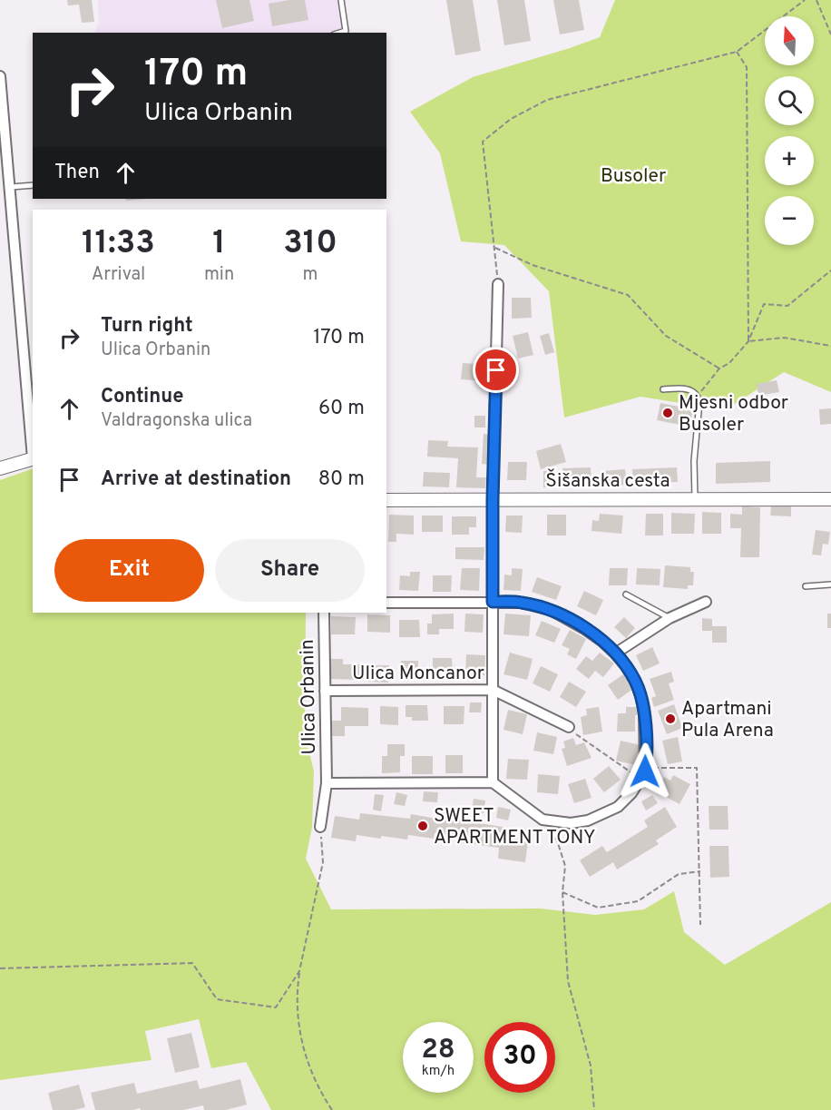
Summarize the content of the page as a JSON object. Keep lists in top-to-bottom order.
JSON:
{
  "streets": {
    "main road": ["Šišanska cesta"],
    "street": ["Ulica Moncanor", "Ulica Orbanin"]
  },
  "crossings": [
    ["Ulica Moncanor", "Ulica Orbanin"]
  ],
  "parks": ["Busoler"],
  "places": ["Mjesni odbor Busoler", "Apartmani Pula Arena", "SWEET APARTMENT TONY"],
  "north": "top",
  "page": {
    "map_buttons": ["+", "−"],
    "turn": ["170 m", "Ulica Orbanin"],
    "then": "Then",
    "eta": [
      "11:33",
      "Arrival",
      "1",
      "min",
      "310",
      "m"
    ],
    "list": [
      {
        "name": "Turn right",
        "note": "Ulica Orbanin",
        "value": "170 m"
      },
      {
        "name": "Continue",
        "note": "Valdragonska ulica",
        "value": "60 m"
      },
      {
        "name": "Arrive at destination",
        "value": "80 m"
      }
    ],
    "buttons": ["Exit", "Share"],
    "speed": "28 km/h",
    "limit": "30"
  }
}
